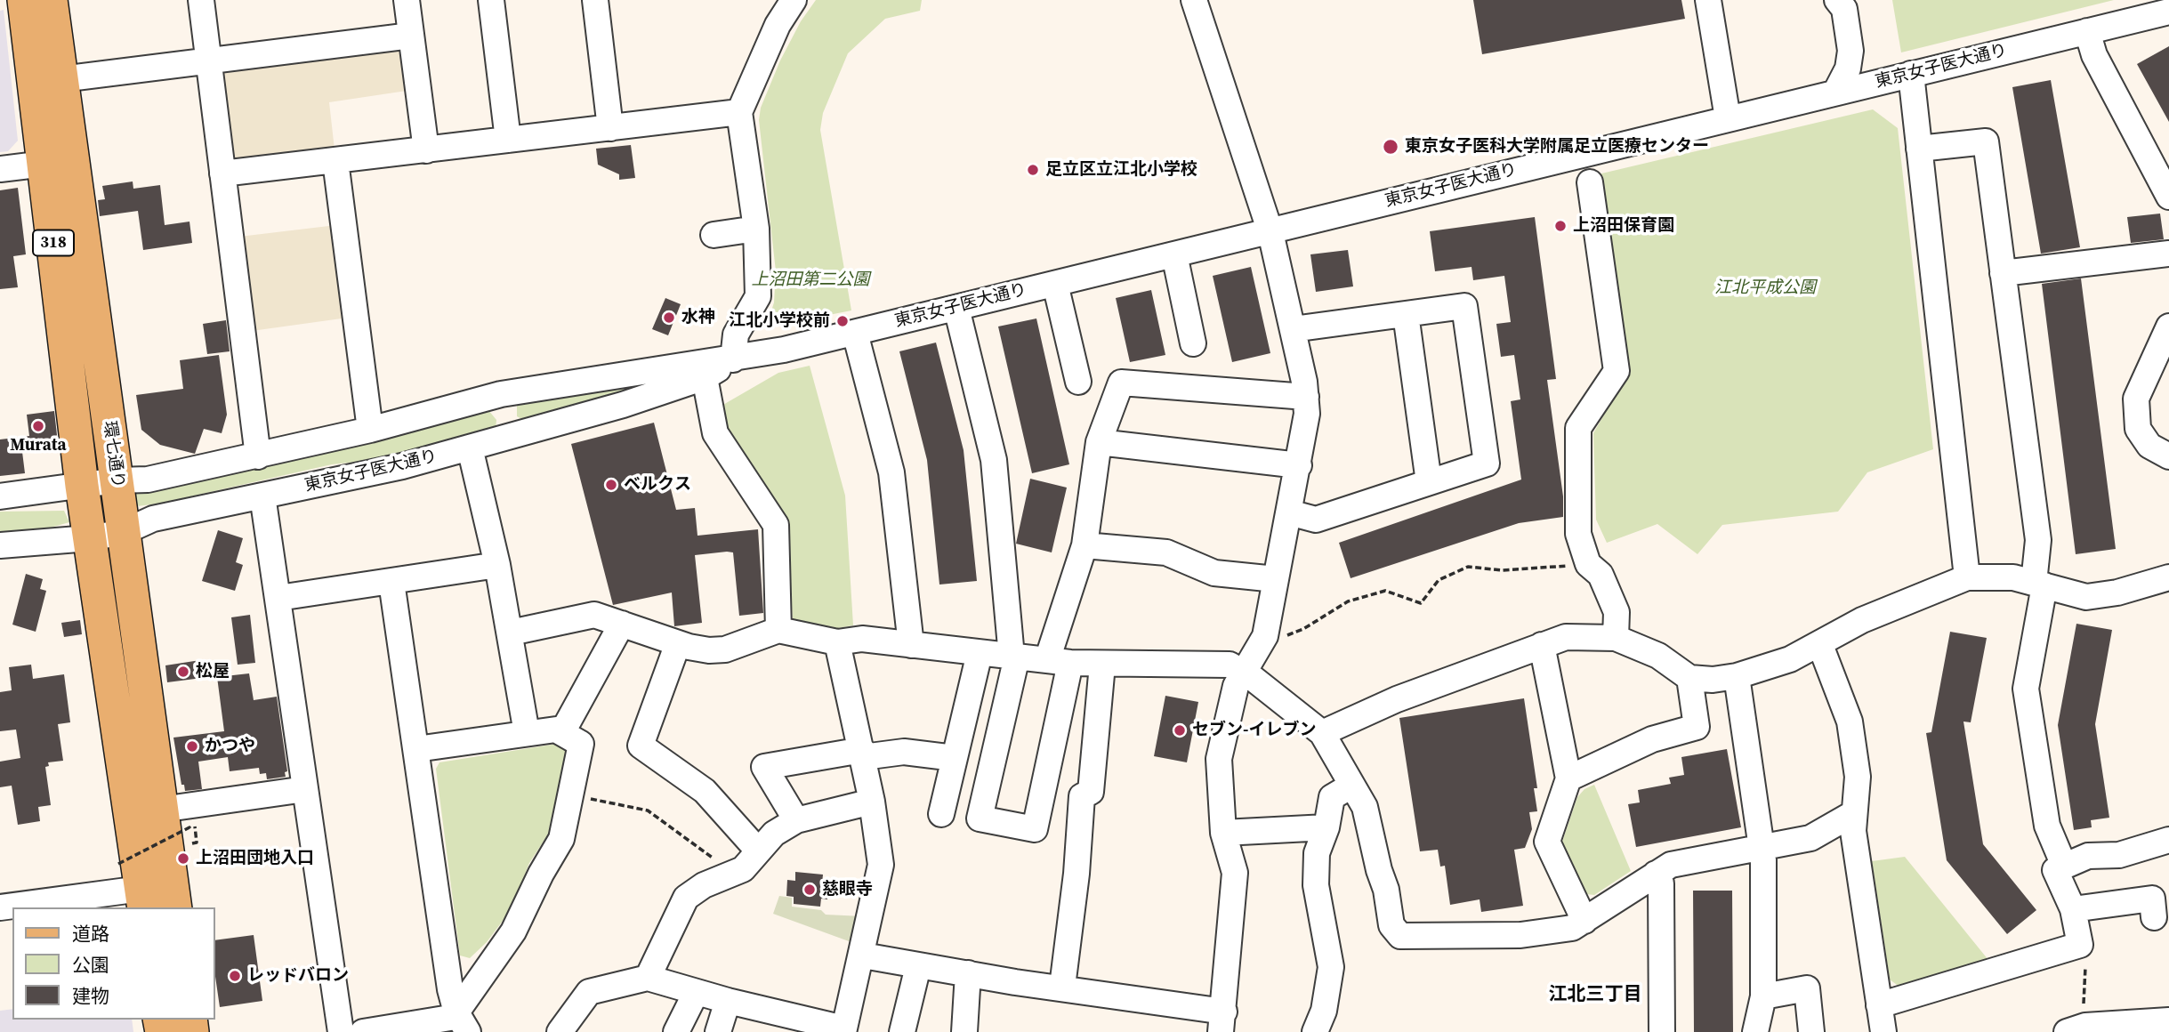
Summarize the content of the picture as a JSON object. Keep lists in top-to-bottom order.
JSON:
{
  "streets": {
    "main road": ["318", "環七通り"],
    "street": ["東京女子医大通り"]
  },
  "crossings": [
    ["東京女子医大通り", "環七通り"]
  ],
  "districts": ["江北三丁目"],
  "parks": ["上沼田第二公園", "江北平成公園"],
  "places": [
    "東京女子医科大学附属足立医療センター",
    "足立区立江北小学校",
    "上沼田保育園",
    "水神",
    "江北小学校前",
    "Murata",
    "ベルクス",
    "松屋",
    "セブン-イレブン",
    "かつや",
    "上沼田団地入口",
    "慈眼寺",
    "レッドバロン"
  ],
  "legend": ["道路", "公園", "建物"]
}
